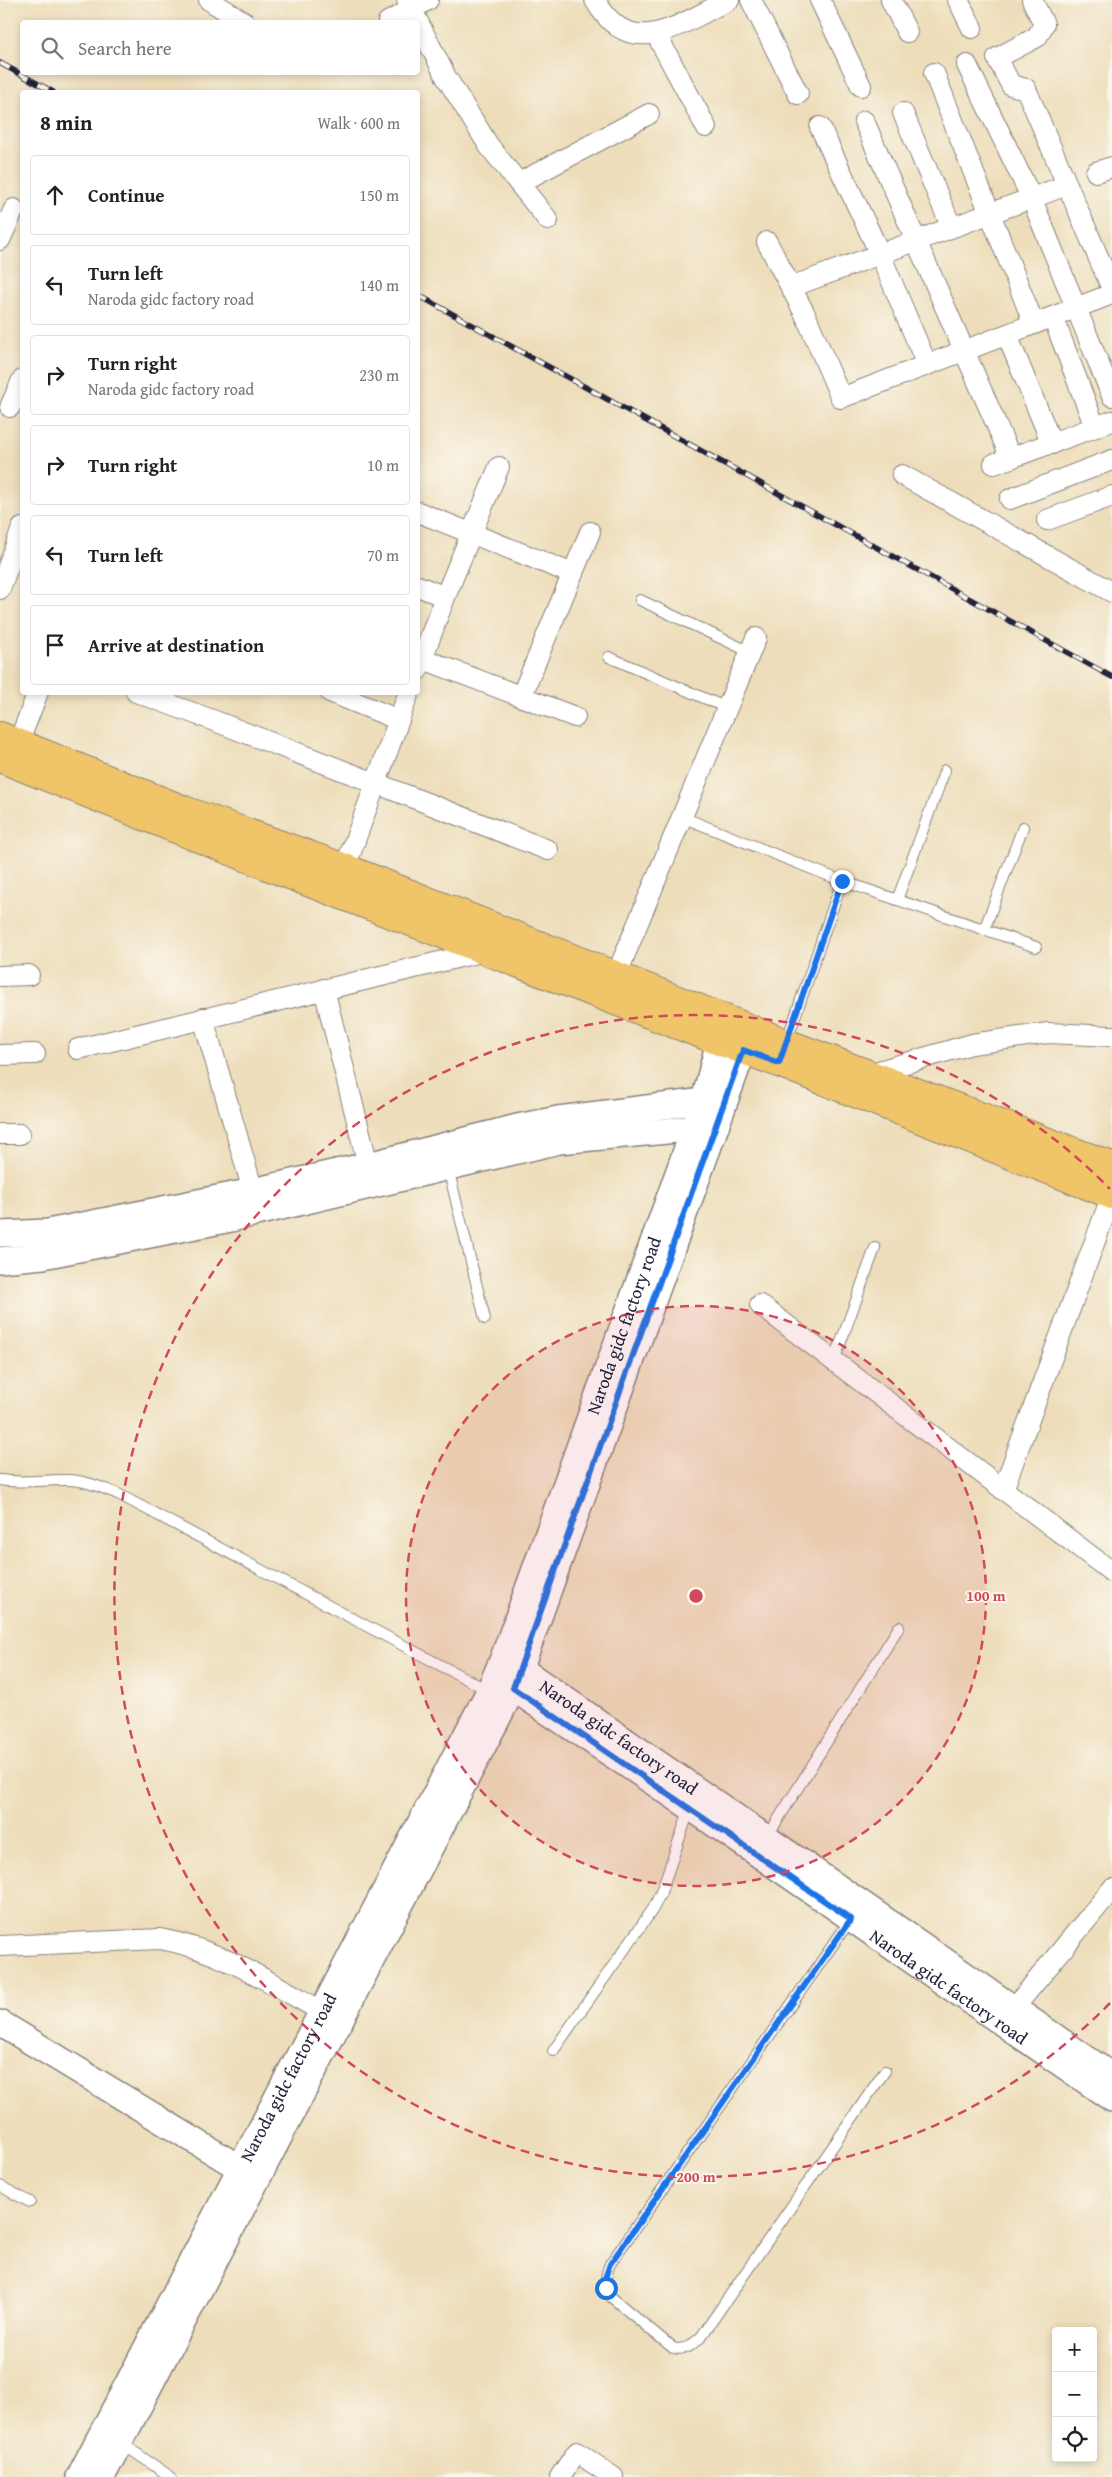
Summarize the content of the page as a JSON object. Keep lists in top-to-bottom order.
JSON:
{
  "streets": {
    "street": ["Naroda gidc factory road"]
  },
  "page": {
    "search": "Search here",
    "heading": ["8 min", "Walk · 600 m"],
    "list": [
      ["Continue", "150 m"],
      ["Turn left", "Naroda gidc factory road", "140 m"],
      ["Turn right", "Naroda gidc factory road", "230 m"],
      ["Turn right", "10 m"],
      ["Turn left", "70 m"],
      "Arrive at destination"
    ],
    "map_buttons": ["+", "−"]
  },
  "rings": ["100 m", "200 m"]
}
